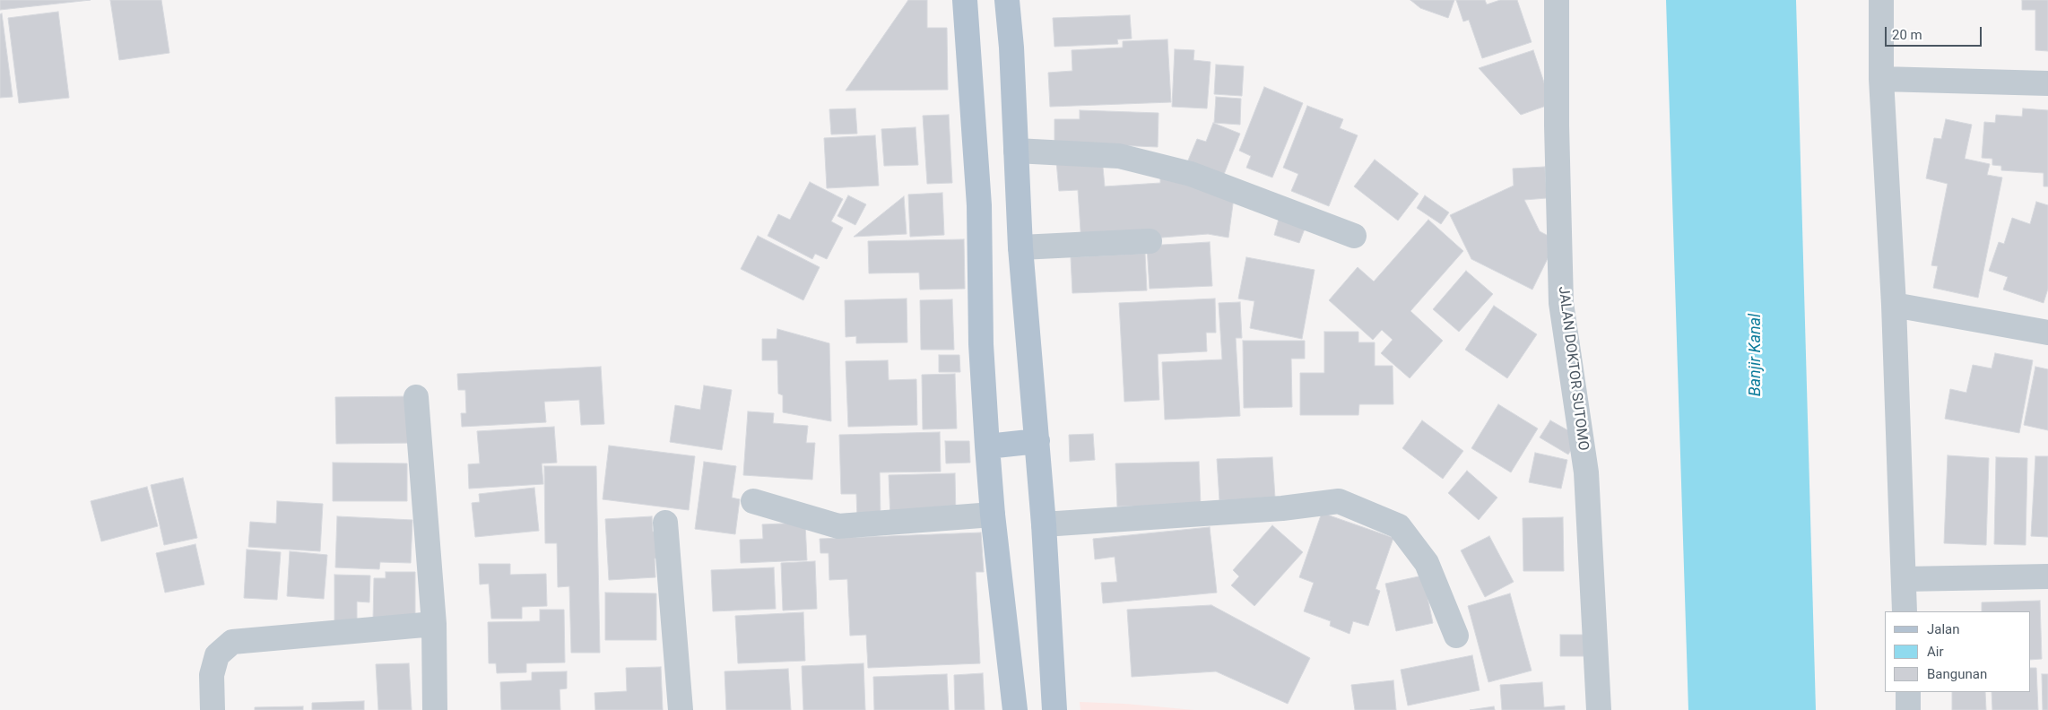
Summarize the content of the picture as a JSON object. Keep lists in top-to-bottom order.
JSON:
{
  "streets": {
    "street": ["JALAN DOKTOR SUTOMO"]
  },
  "water": ["Banjir Kanal"],
  "legend": ["Jalan", "Air", "Bangunan"],
  "scale_bar": "20 m"
}
